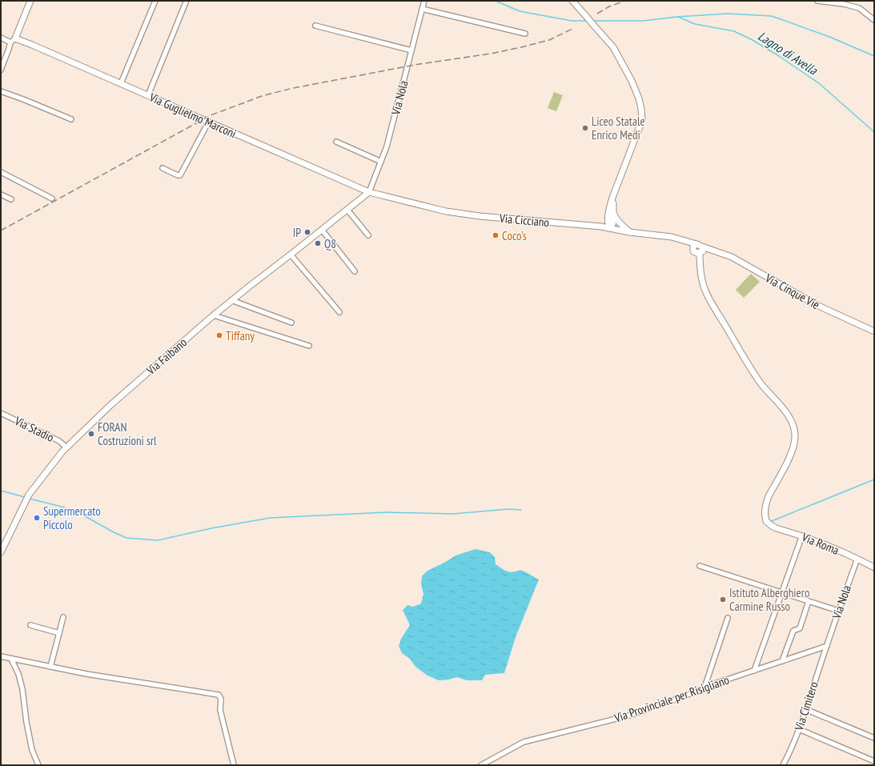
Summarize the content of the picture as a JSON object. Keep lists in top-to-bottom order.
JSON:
{
  "streets": {
    "street": [
      "Via Nola",
      "Via Guglielmo Marconi",
      "Via Cicciano",
      "Via Cinque Vie",
      "Via Faibano",
      "Via Stadio",
      "Via Roma",
      "Via Provinciale per Risigliano",
      "Via Cimitero"
    ]
  },
  "crossings": [
    ["Via Nola", "Via Guglielmo Marconi"],
    ["Via Nola", "Via Cicciano"],
    ["Via Nola", "Via Faibano"],
    ["Via Nola", "Via Roma"],
    ["Via Nola", "Via Provinciale per Risigliano"],
    ["Via Nola", "Via Cimitero"],
    ["Via Guglielmo Marconi", "Via Cicciano"],
    ["Via Guglielmo Marconi", "Via Faibano"],
    ["Via Cicciano", "Via Cinque Vie"],
    ["Via Cicciano", "Via Faibano"],
    ["Via Cicciano", "Via Roma"],
    ["Via Cinque Vie", "Via Roma"],
    ["Via Faibano", "Via Stadio"],
    ["Via Provinciale per Risigliano", "Via Cimitero"]
  ],
  "water": ["Lagno di Avella"],
  "places": [
    "Liceo Statale Enrico Medi",
    "IP",
    "Coco's",
    "Q8",
    "Tiffany",
    "FORAN Costruzioni srl",
    "Supermercato Piccolo",
    "Istituto Alberghiero Carmine Russo"
  ]
}
